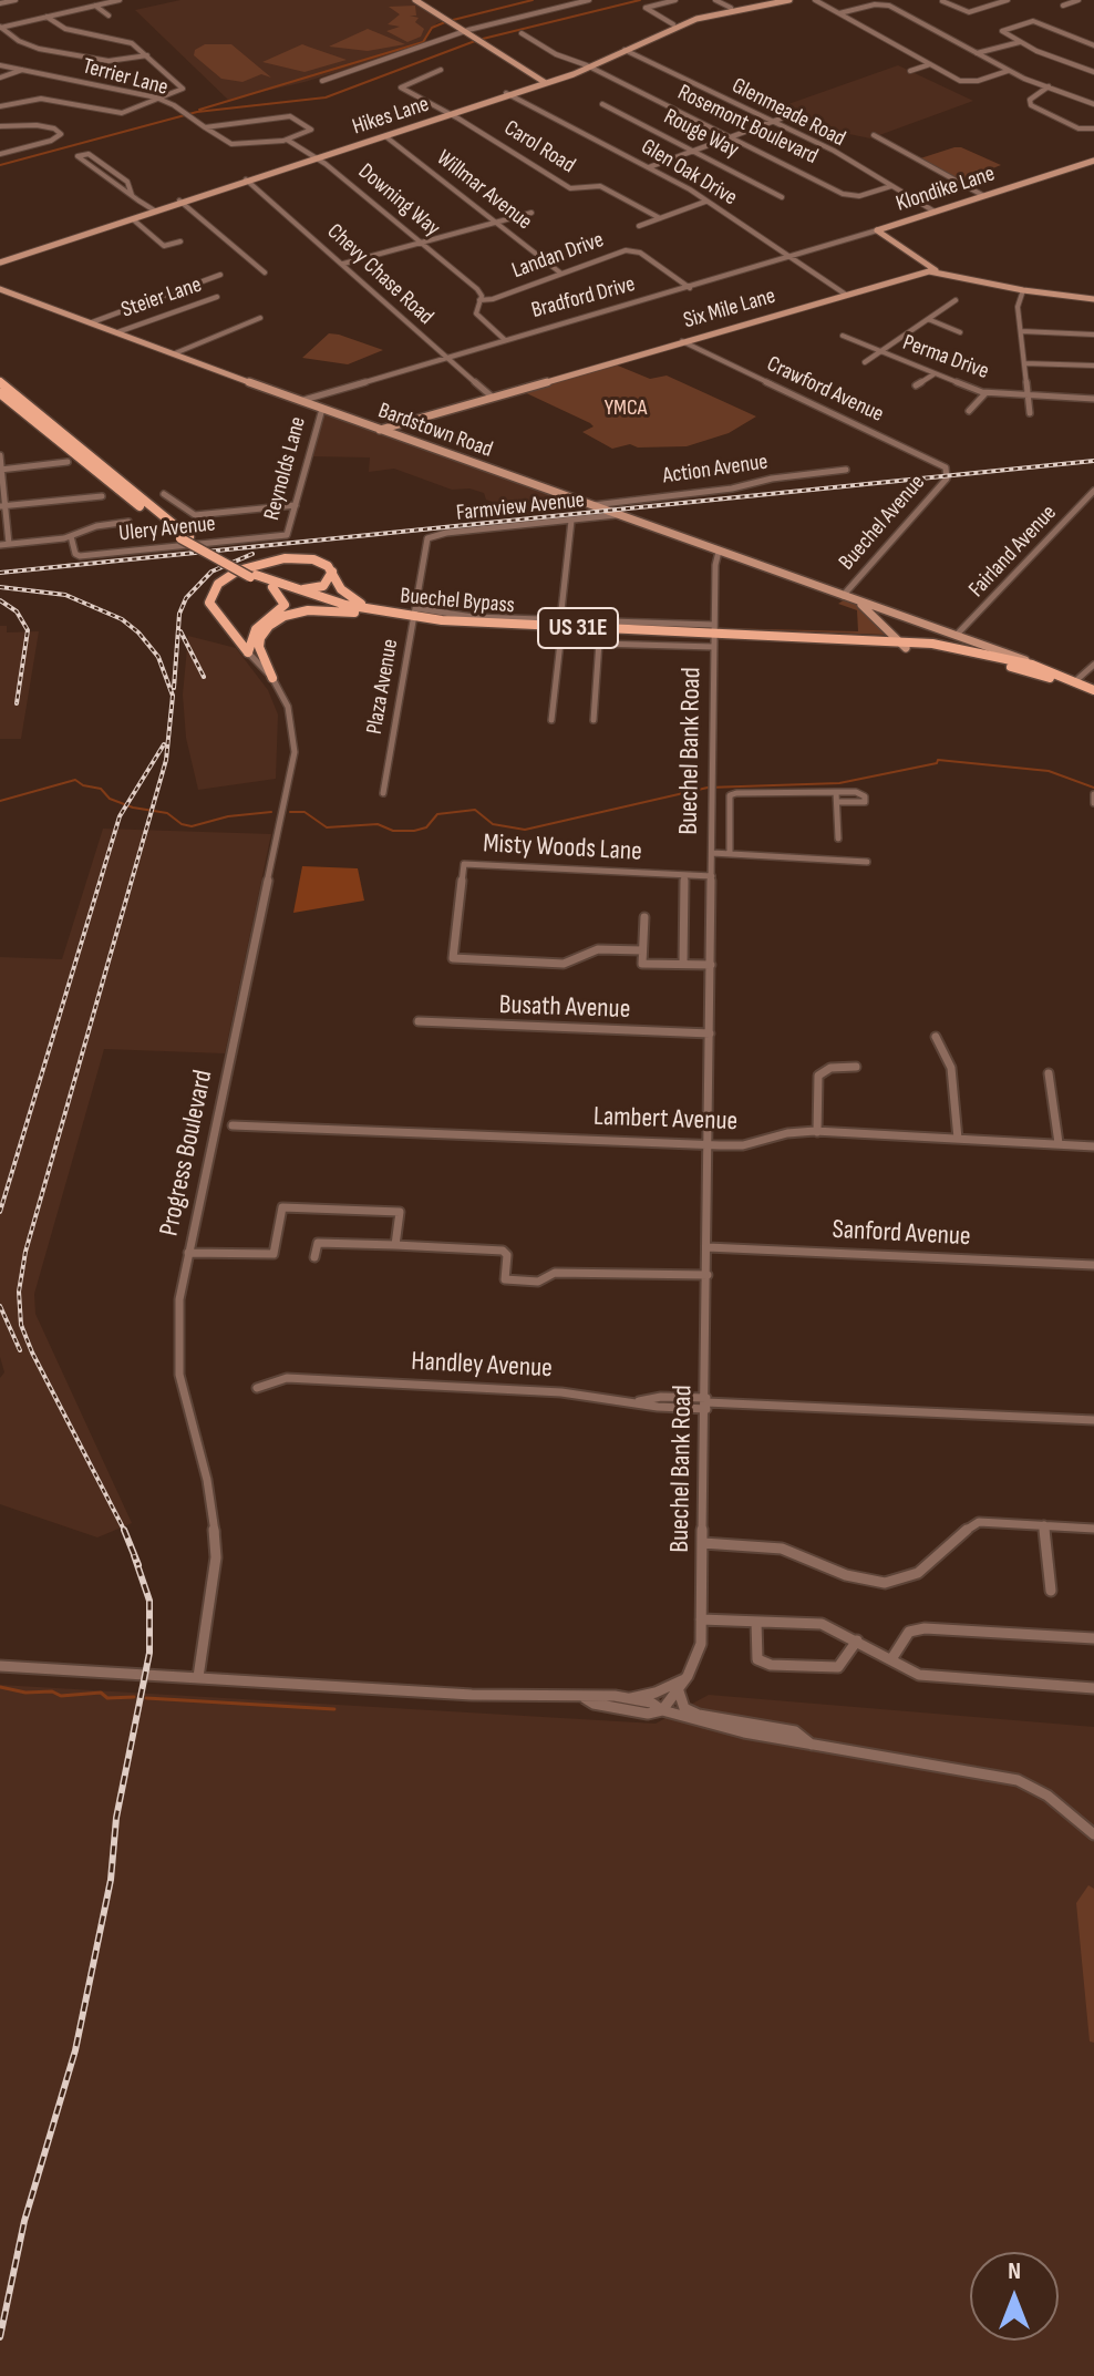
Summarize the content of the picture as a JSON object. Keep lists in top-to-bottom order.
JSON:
{
  "streets": {
    "main road": [
      "Hikes Lane",
      "Klondike Lane",
      "Six Mile Lane",
      "Bardstown Road",
      "Buechel Bypass",
      "US 31E"
    ],
    "street": [
      "Terrier Lane",
      "Glenmeade Road",
      "Rosemont Boulevard",
      "Rouge Way",
      "Carol Road",
      "Glen Oak Drive",
      "Willmar Avenue",
      "Downing Way",
      "Landan Drive",
      "Chevy Chase Road",
      "Steier Lane",
      "Bradford Drive",
      "Perma Drive",
      "Crawford Avenue",
      "Reynolds Lane",
      "Action Avenue",
      "Farmview Avenue",
      "Buechel Avenue",
      "Ulery Avenue",
      "Fairland Avenue",
      "Plaza Avenue",
      "Buechel Bank Road",
      "Misty Woods Lane",
      "Busath Avenue",
      "Lambert Avenue",
      "Progress Boulevard",
      "Sanford Avenue",
      "Handley Avenue"
    ]
  },
  "crossings": [
    ["Terrier Lane", "Downing Way"],
    ["Glenmeade Road", "Hikes Lane"],
    ["Glenmeade Road", "Rosemont Boulevard"],
    ["Glenmeade Road", "Klondike Lane"],
    ["Hikes Lane", "Rosemont Boulevard"],
    ["Hikes Lane", "Carol Road"],
    ["Hikes Lane", "Glen Oak Drive"],
    ["Hikes Lane", "Willmar Avenue"],
    ["Hikes Lane", "Downing Way"],
    ["Hikes Lane", "Chevy Chase Road"],
    ["Glen Oak Drive", "Bradford Drive"],
    ["Glen Oak Drive", "Six Mile Lane"],
    ["Klondike Lane", "Bradford Drive"],
    ["Klondike Lane", "Six Mile Lane"],
    ["Willmar Avenue", "Landan Drive"],
    ["Downing Way", "Landan Drive"],
    ["Downing Way", "Bradford Drive"],
    ["Landan Drive", "Bradford Drive"],
    ["Chevy Chase Road", "Bradford Drive"],
    ["Chevy Chase Road", "Six Mile Lane"],
    ["Steier Lane", "Bardstown Road"],
    ["Bradford Drive", "Bardstown Road"],
    ["Six Mile Lane", "Crawford Avenue"],
    ["Six Mile Lane", "Bardstown Road"],
    ["Crawford Avenue", "Buechel Avenue"],
    ["Bardstown Road", "Reynolds Lane"],
    ["Bardstown Road", "Action Avenue"],
    ["Bardstown Road", "Farmview Avenue"],
    ["Bardstown Road", "Buechel Avenue"],
    ["Bardstown Road", "Fairland Avenue"],
    ["Bardstown Road", "Buechel Bypass"],
    ["Bardstown Road", "Buechel Bank Road"],
    ["Reynolds Lane", "Ulery Avenue"],
    ["Farmview Avenue", "Plaza Avenue"],
    ["Buechel Bypass", "Plaza Avenue"],
    ["Buechel Bypass", "Buechel Bank Road"],
    ["Buechel Bank Road", "Misty Woods Lane"],
    ["Buechel Bank Road", "Busath Avenue"],
    ["Buechel Bank Road", "Lambert Avenue"],
    ["Buechel Bank Road", "Sanford Avenue"],
    ["Buechel Bank Road", "Handley Avenue"]
  ],
  "parks": ["YMCA"],
  "north": "top"
}
